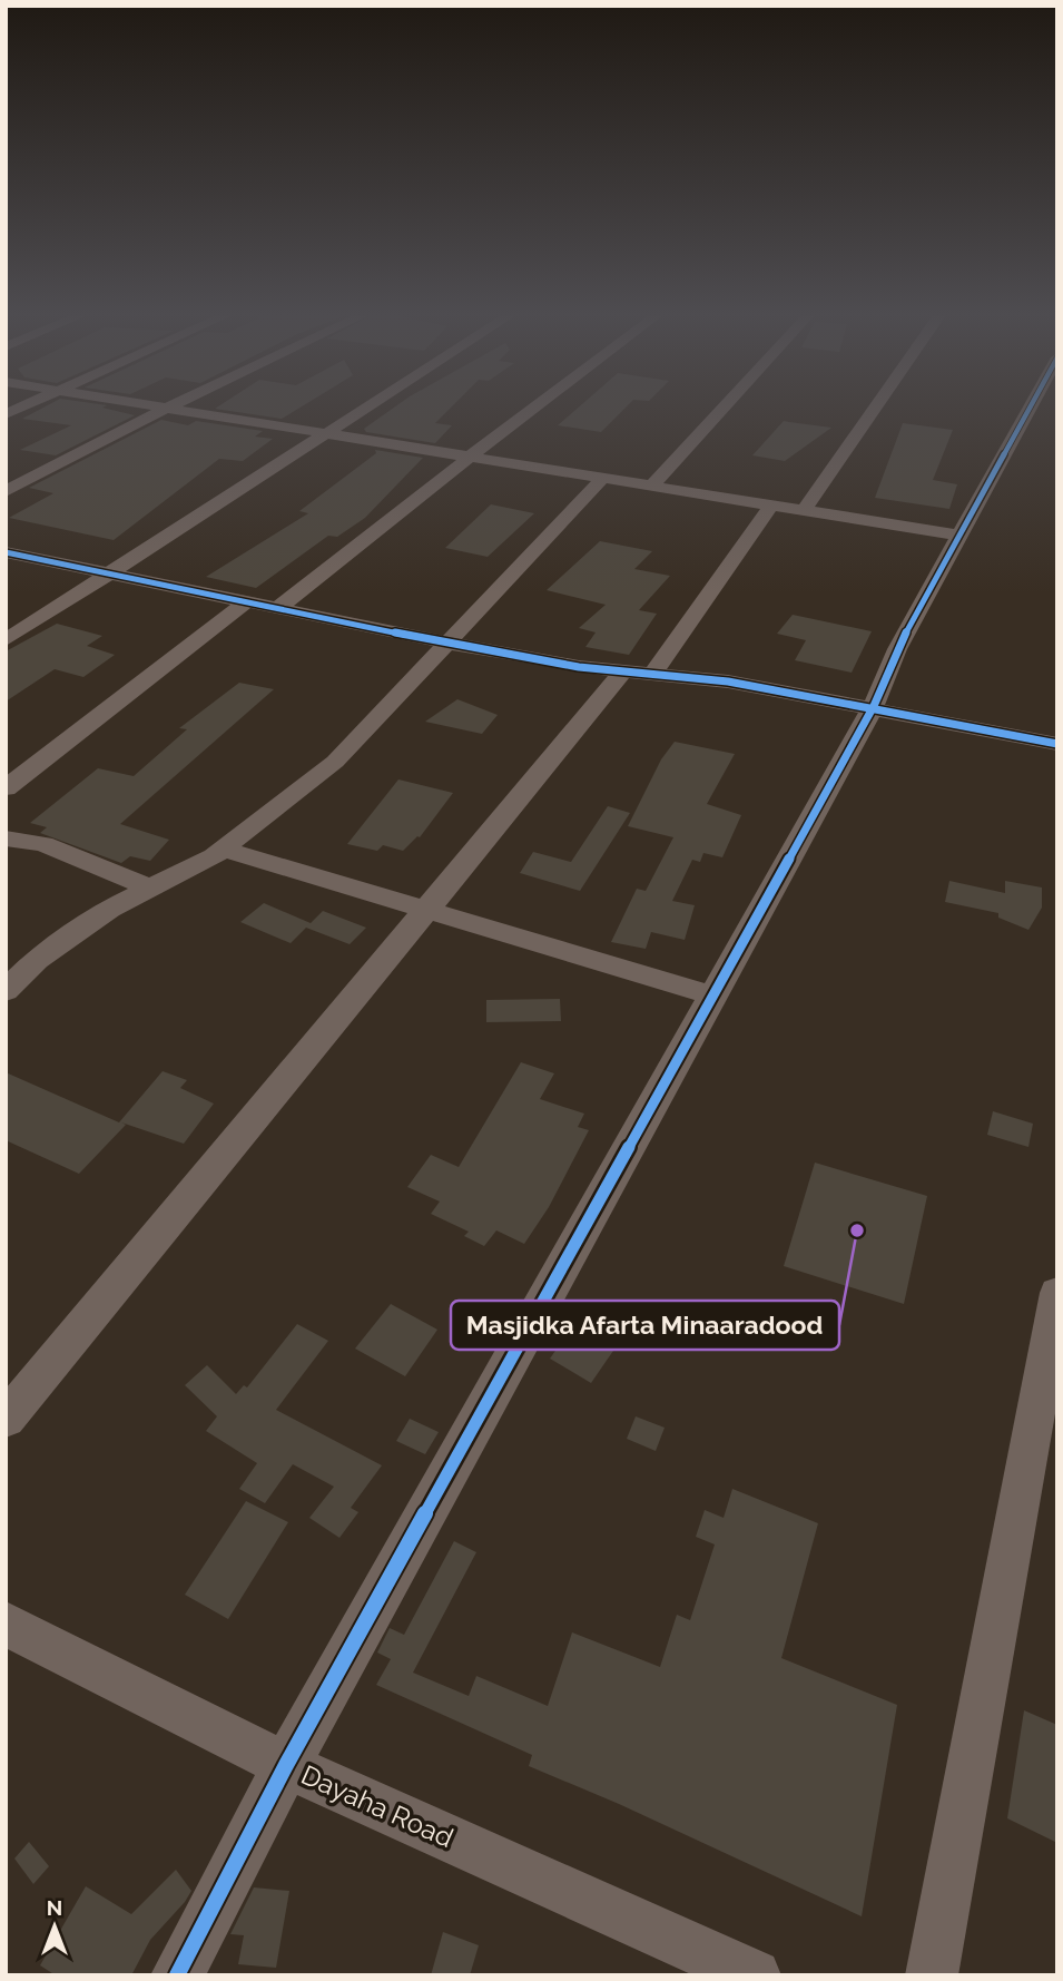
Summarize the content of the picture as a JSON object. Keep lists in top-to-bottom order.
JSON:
{
  "streets": {
    "street": ["Dayaha Road"]
  },
  "places": ["Masjidka Afarta Minaaradood"],
  "north": "top"
}
